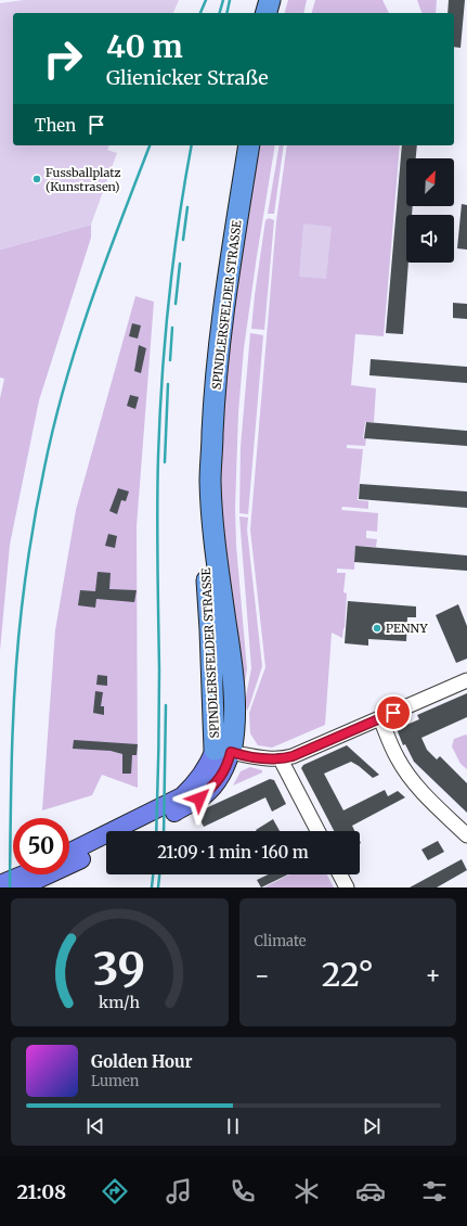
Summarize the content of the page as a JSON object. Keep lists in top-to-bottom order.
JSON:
{
  "streets": {
    "highway": ["SPINDLERSFELDER STRASSE"]
  },
  "places": ["Fussballplatz (Kunstrasen)", "PENNY"],
  "north": "top right",
  "page": {
    "turn": ["40 m", "Glienicker Straße"],
    "then": "Then",
    "limit": "50",
    "trip": "21:09 · 1 min · 160 m",
    "tile": "Climate",
    "heat": ["−", "22°", "+"],
    "song": ["Golden Hour", "Lumen"],
    "tabs": "21:08",
    "gauge": ["39", "km/h"]
  }
}
